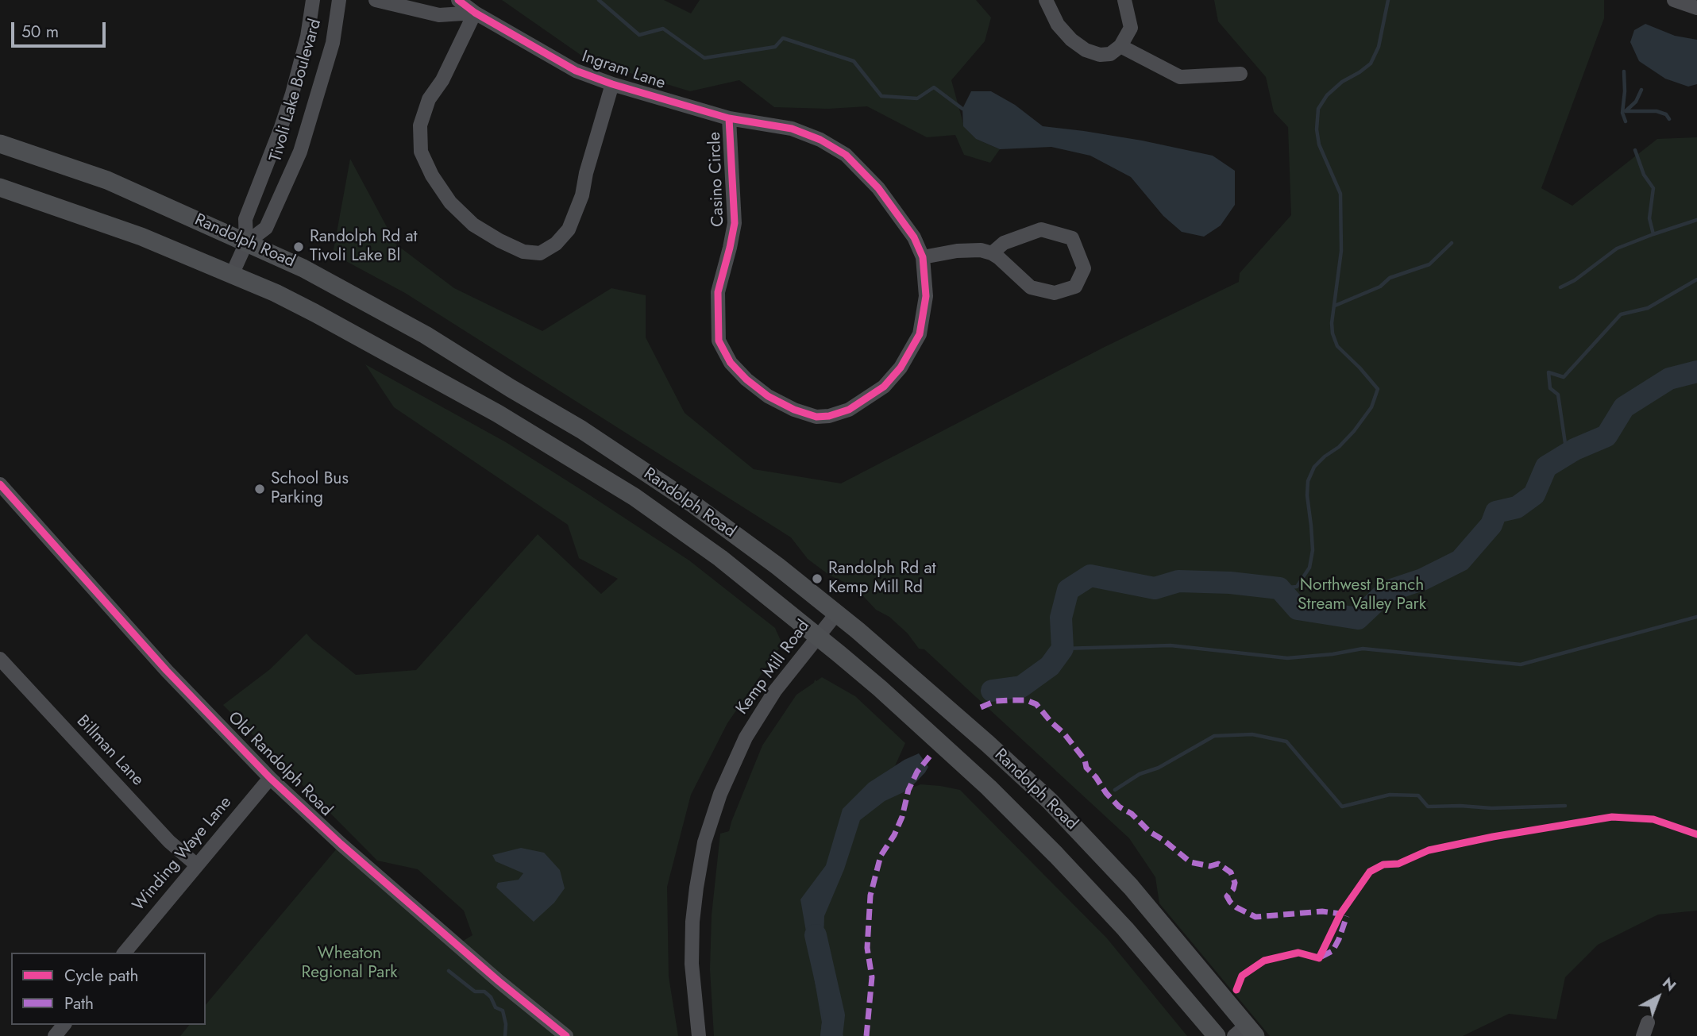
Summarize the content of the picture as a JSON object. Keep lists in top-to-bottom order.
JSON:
{
  "streets": {
    "main road": ["Randolph Road"],
    "street": [
      "Ingram Lane",
      "Tivoli Lake Boulevard",
      "Casino Circle",
      "Kemp Mill Road",
      "Billman Lane",
      "Old Randolph Road",
      "Winding Waye Lane"
    ]
  },
  "crossings": [
    ["Ingram Lane", "Casino Circle"],
    ["Tivoli Lake Boulevard", "Randolph Road"],
    ["Randolph Road", "Kemp Mill Road"],
    ["Billman Lane", "Winding Waye Lane"],
    ["Old Randolph Road", "Winding Waye Lane"]
  ],
  "parks": ["Northwest Branch Stream Valley Park", "Wheaton Regional Park"],
  "places": ["Randolph Rd at Tivoli Lake Bl", "School Bus Parking", "Randolph Rd at Kemp Mill Rd"],
  "legend": ["Cycle path", "Path"],
  "scale_bar": "50 m",
  "north": "top right"
}
